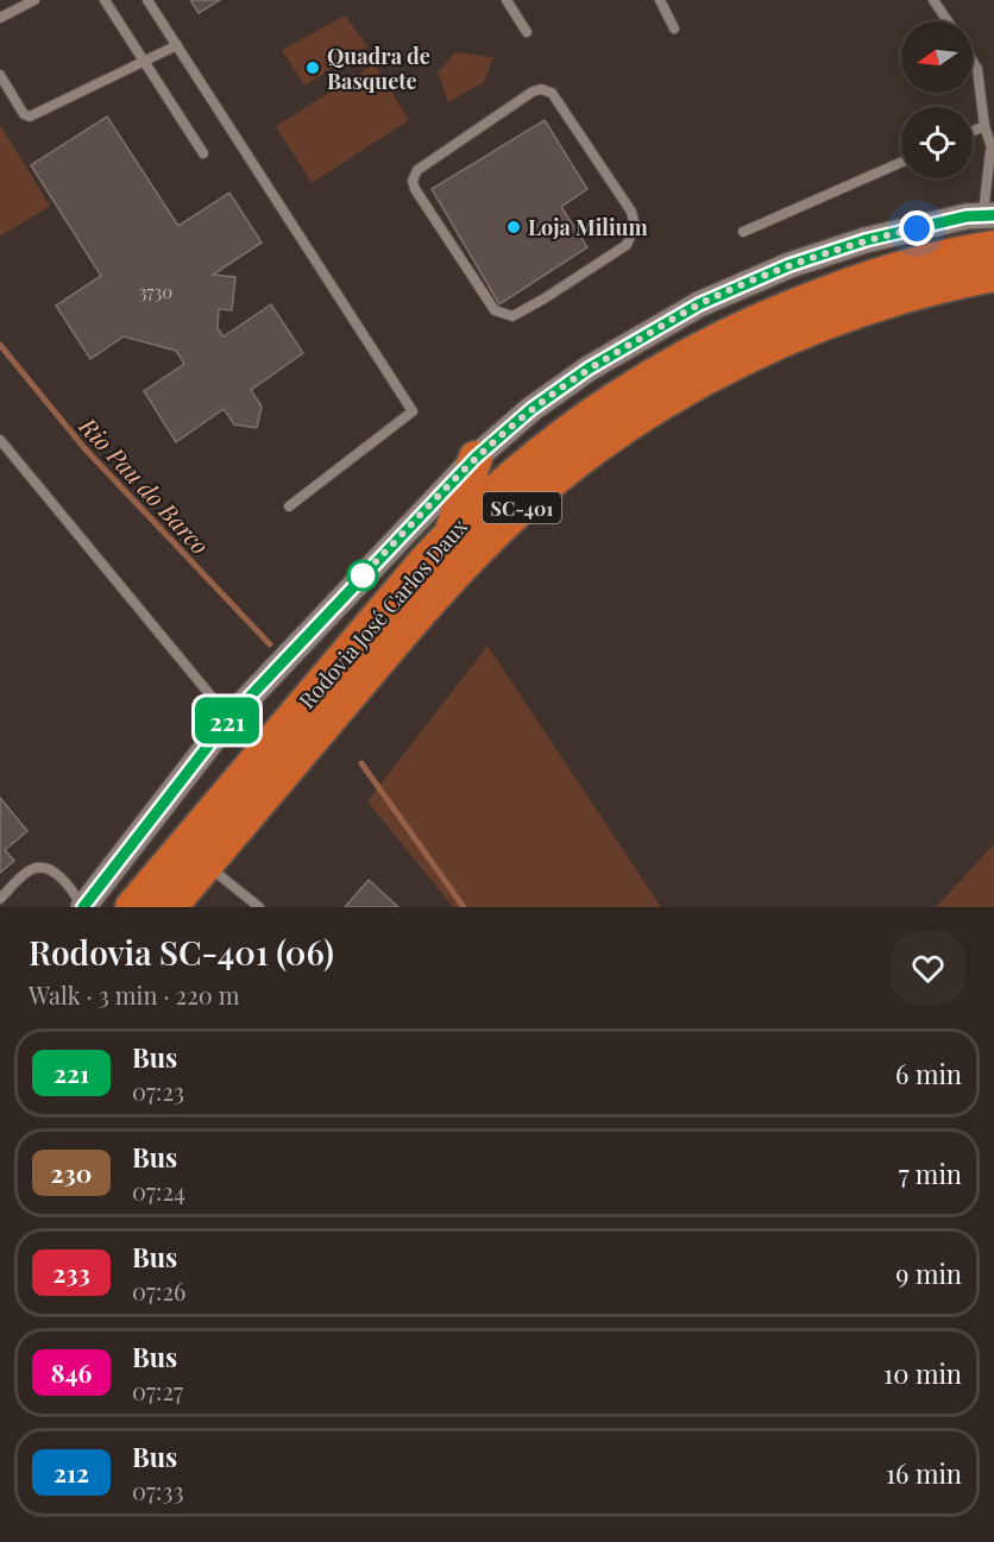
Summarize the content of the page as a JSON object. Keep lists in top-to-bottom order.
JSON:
{
  "streets": {
    "highway": ["SC-401", "Rodovia José Carlos Daux"]
  },
  "water": ["Rio Pau do Barco"],
  "places": ["Quadra de Basquete", "Loja Milium"],
  "lines": ["bus line 221"],
  "house_numbers": ["3730"],
  "north": "left",
  "page": {
    "on_map": "221",
    "heading": ["Rodovia SC-401 (06)", "Walk · 3 min · 220 m"],
    "list": [
      {
        "mark": "221",
        "name": "Bus",
        "note": "07:23",
        "value": "6 min"
      },
      {
        "mark": "230",
        "name": "Bus",
        "note": "07:24",
        "value": "7 min"
      },
      {
        "mark": "233",
        "name": "Bus",
        "note": "07:26",
        "value": "9 min"
      },
      {
        "mark": "846",
        "name": "Bus",
        "note": "07:27",
        "value": "10 min"
      },
      {
        "mark": "212",
        "name": "Bus",
        "note": "07:33",
        "value": "16 min"
      }
    ]
  }
}
